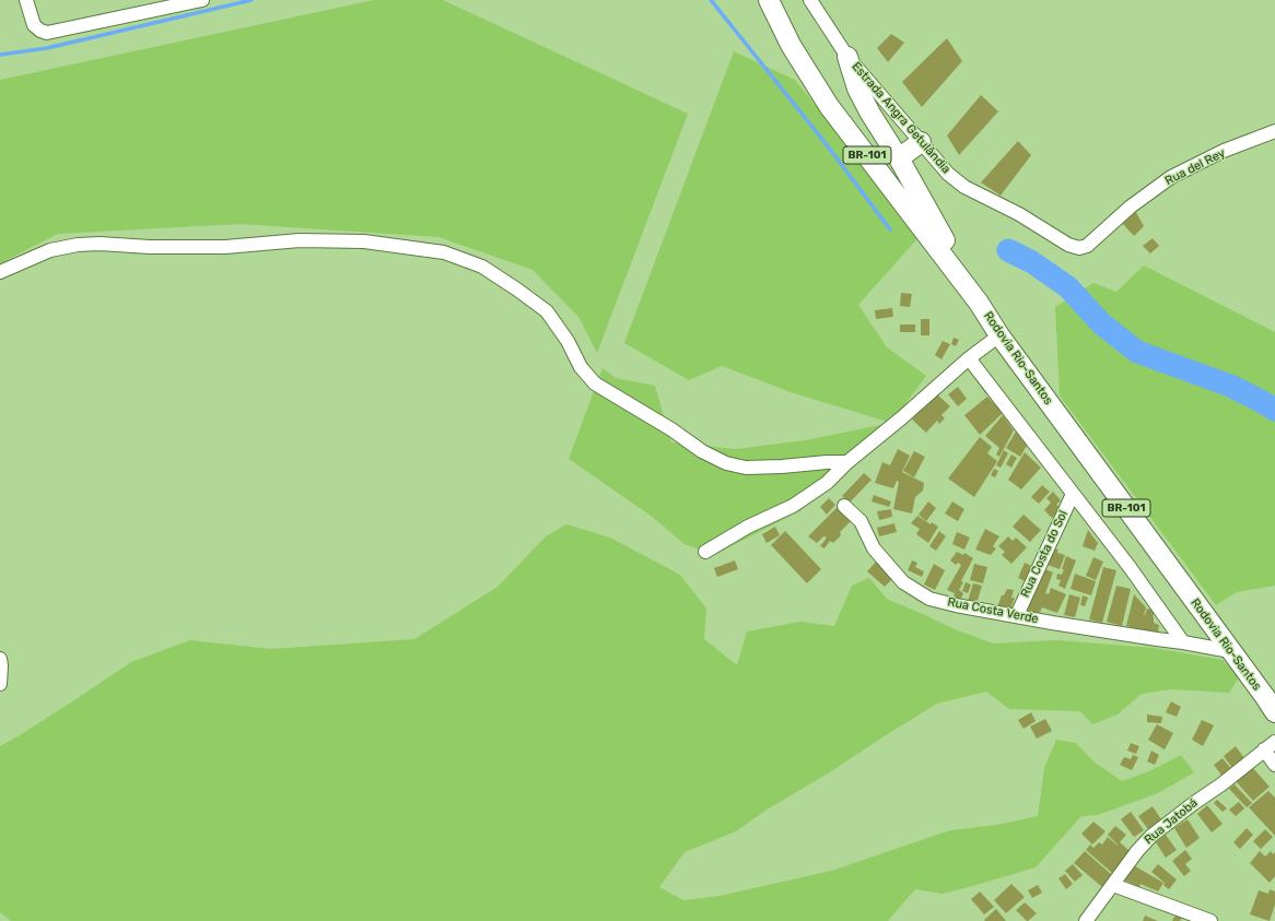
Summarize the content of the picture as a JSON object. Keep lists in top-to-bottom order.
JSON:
{
  "streets": {
    "highway": ["BR-101", "Rodovia Rio-Santos"],
    "street": [
      "Estrada Angra Getulândia",
      "Rua del Rey",
      "Rua Costa do Sol",
      "Rua Costa Verde",
      "Rua Jatobá"
    ]
  },
  "crossings": [
    ["Estrada Angra Getulândia", "Rua del Rey"],
    ["Rodovia Rio-Santos", "Rua Costa Verde"],
    ["Rua Costa do Sol", "Rua Costa Verde"]
  ]
}
